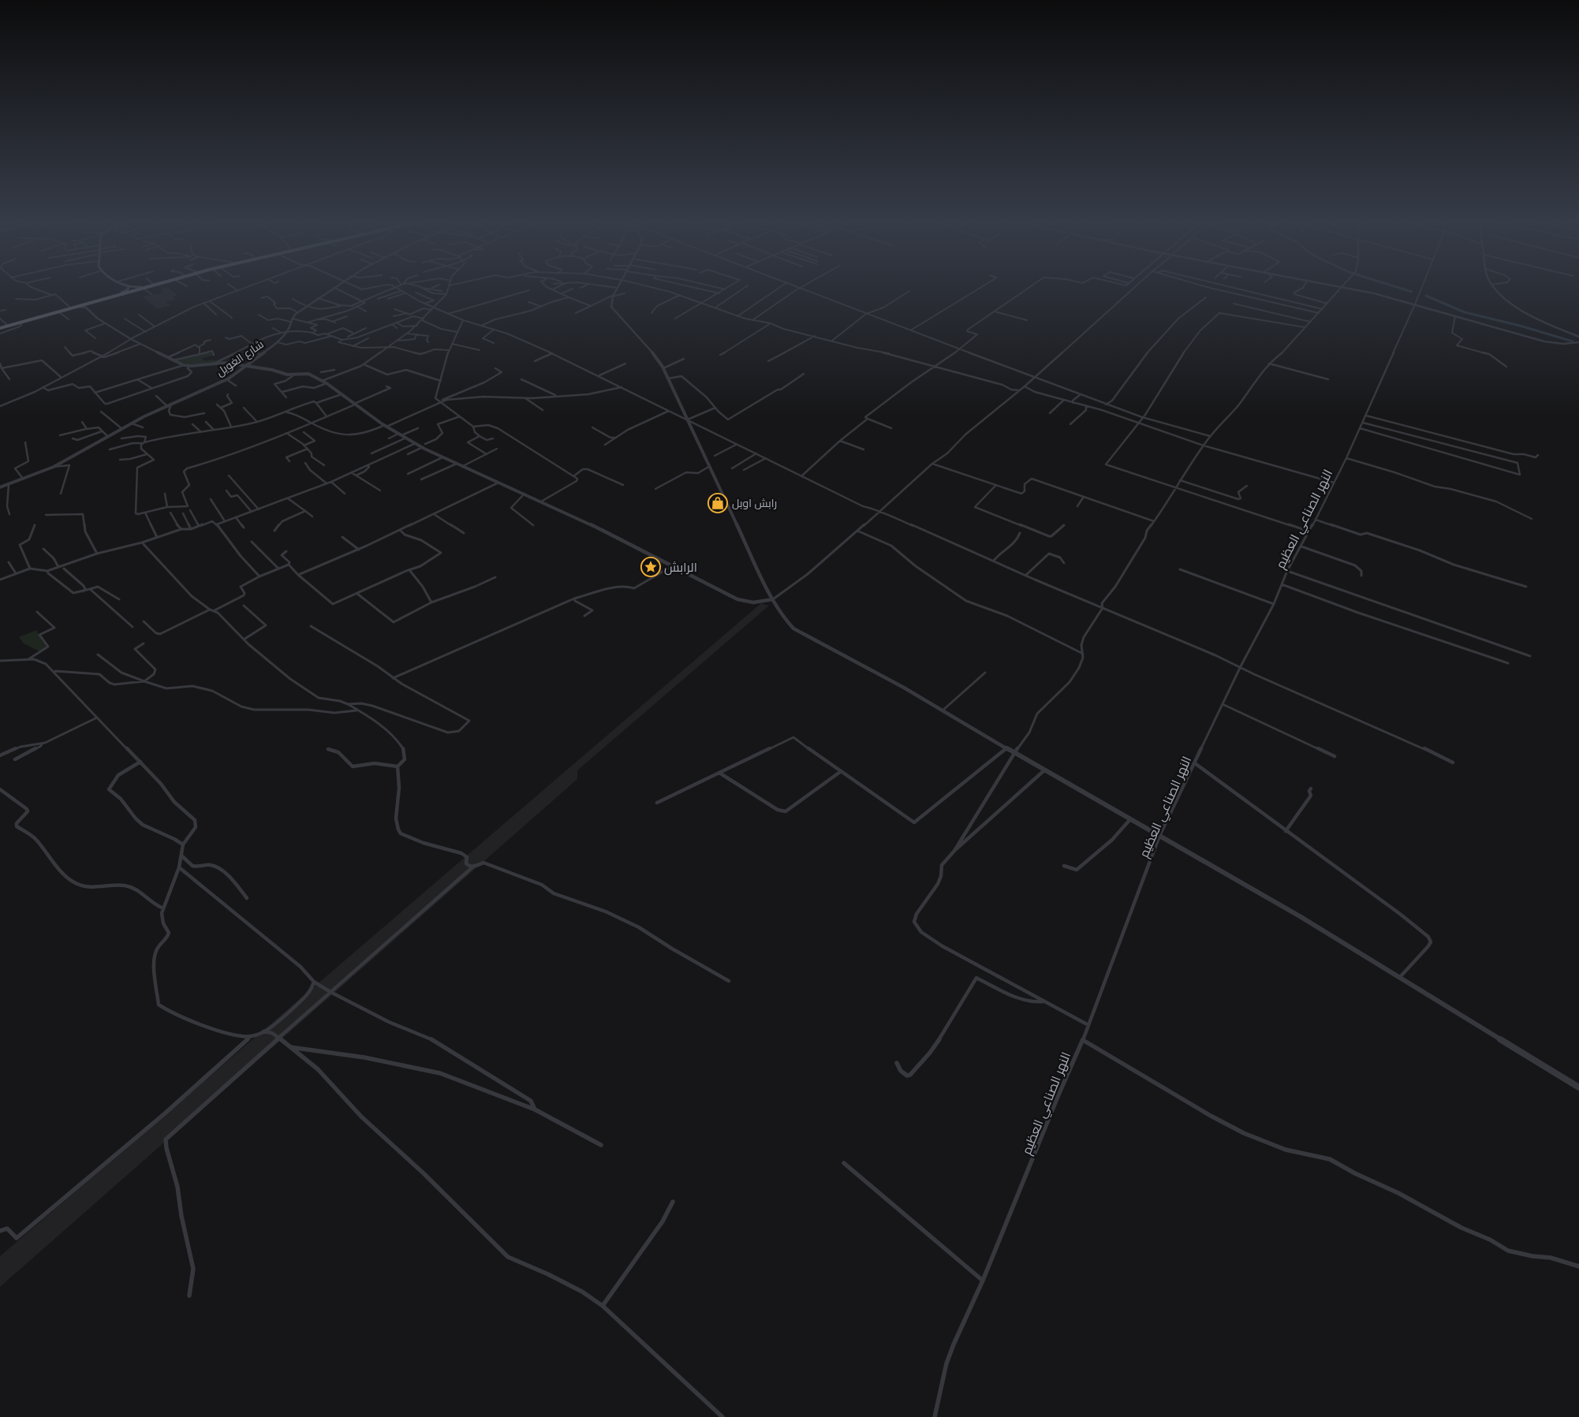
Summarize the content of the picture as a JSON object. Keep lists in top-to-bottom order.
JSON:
{
  "streets": {
    "street": ["شارع الغويل", "النهر الصناعي العظيم"]
  },
  "places": {
    "shop": ["رابش اوبل"],
    "place": ["الرابش"]
  }
}
